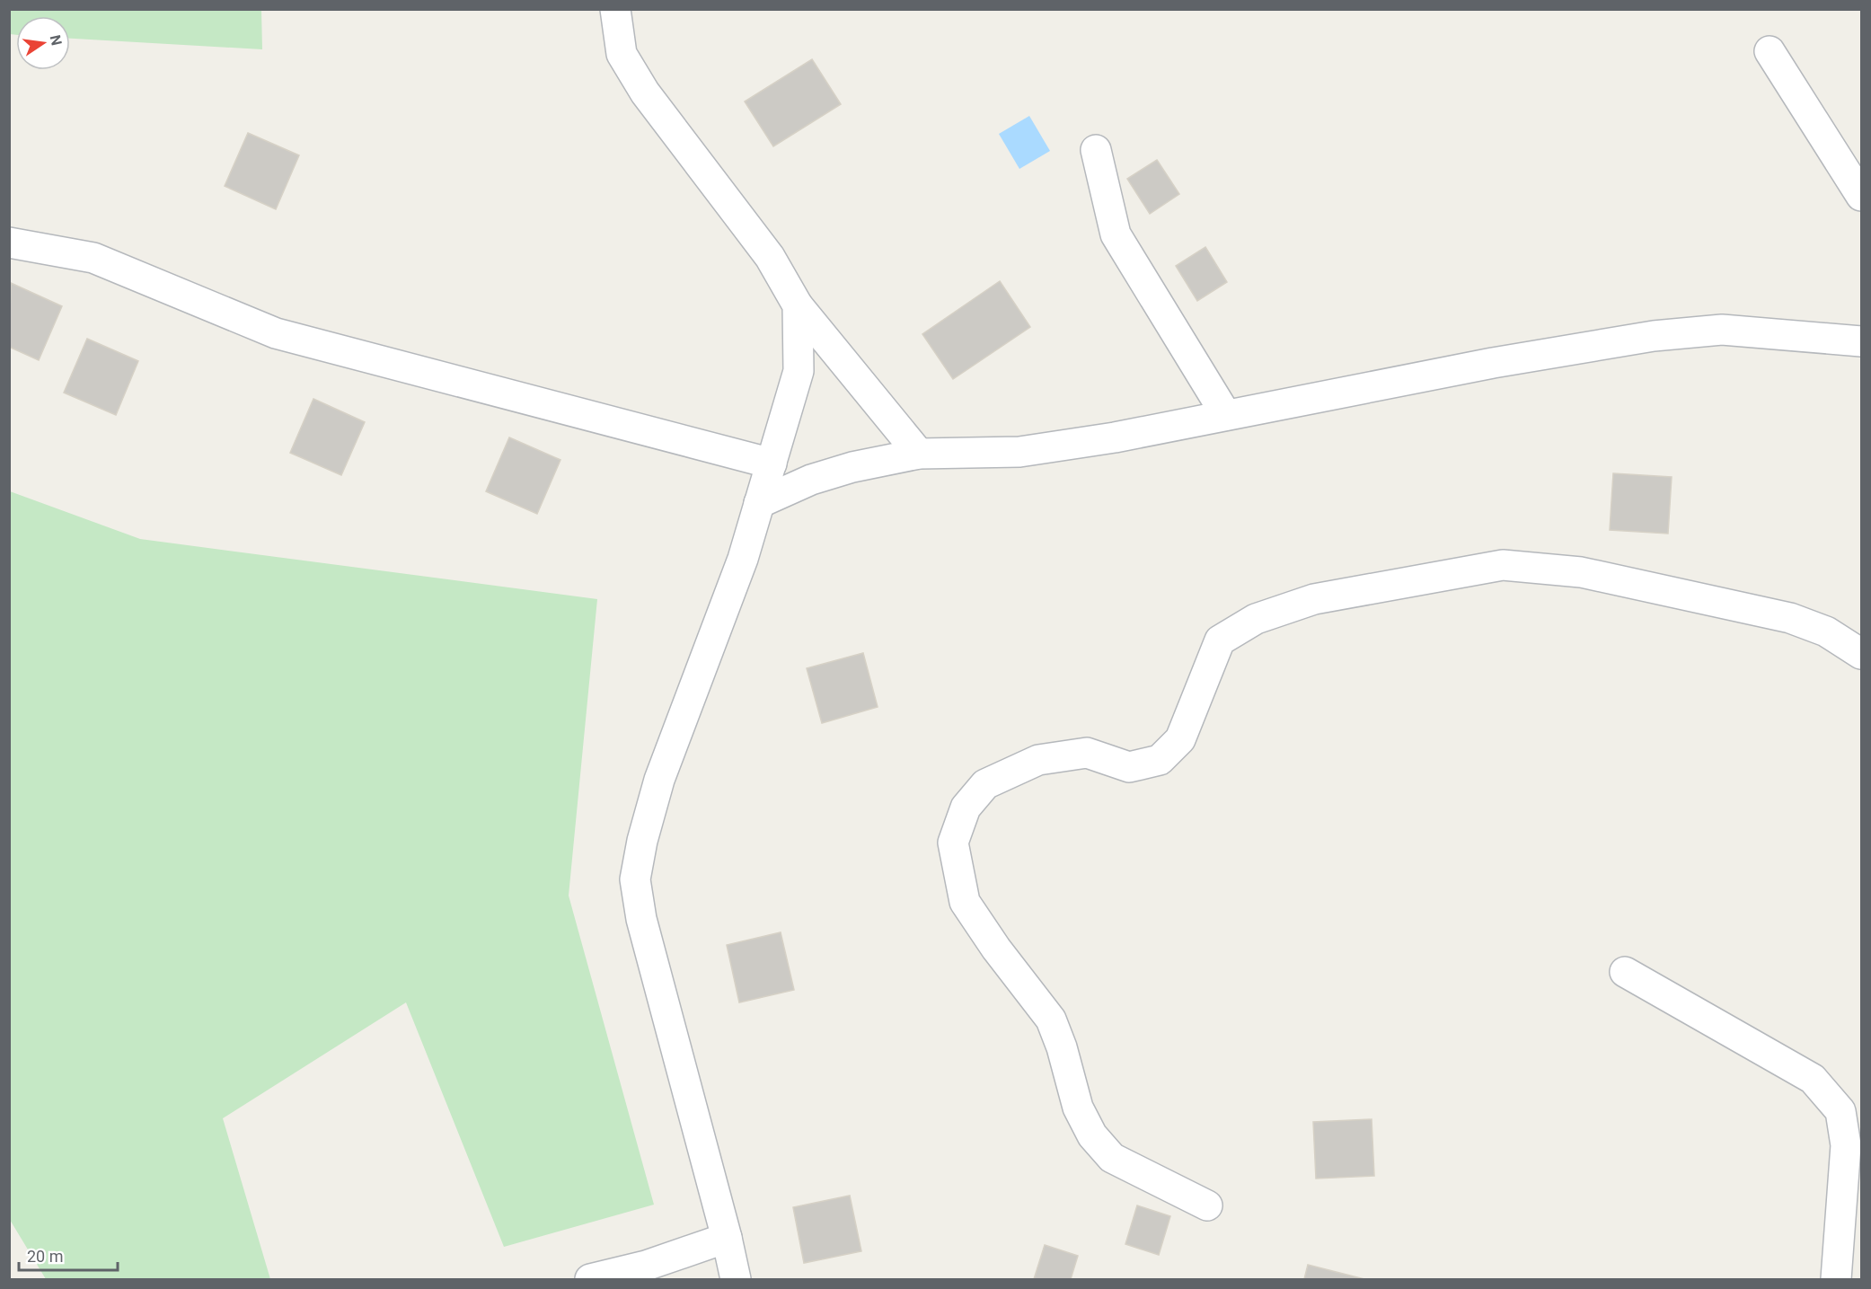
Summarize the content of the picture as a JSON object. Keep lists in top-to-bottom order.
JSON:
{
  "scale_bar": "20 m",
  "north": "right"
}
